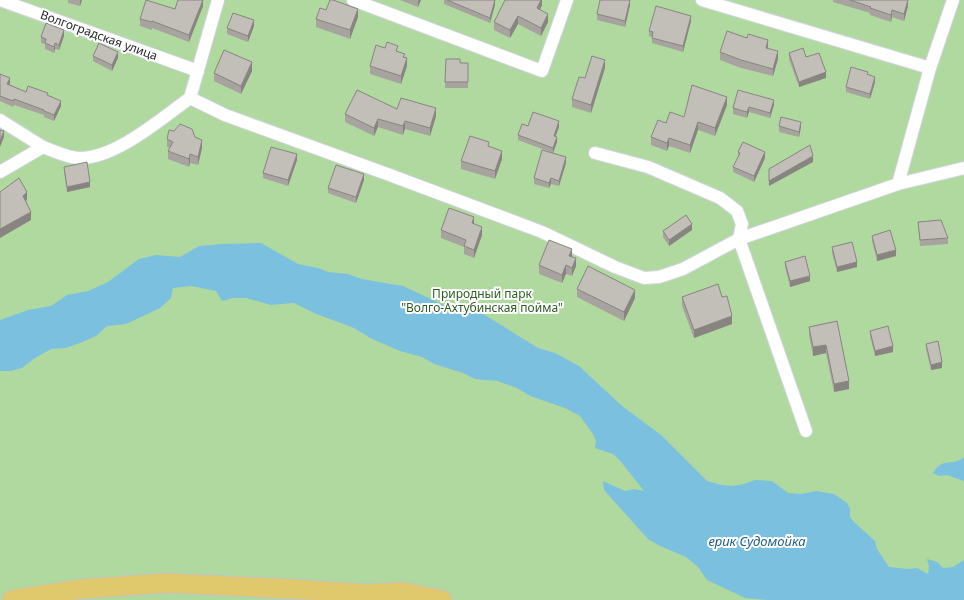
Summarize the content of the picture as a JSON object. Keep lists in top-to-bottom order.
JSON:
{
  "streets": {
    "street": ["Волгоградская улица"]
  },
  "water": ["ерик Судомойка"],
  "parks": ["Природный парк \"Волго-Ахтубинская пойма\""]
}
